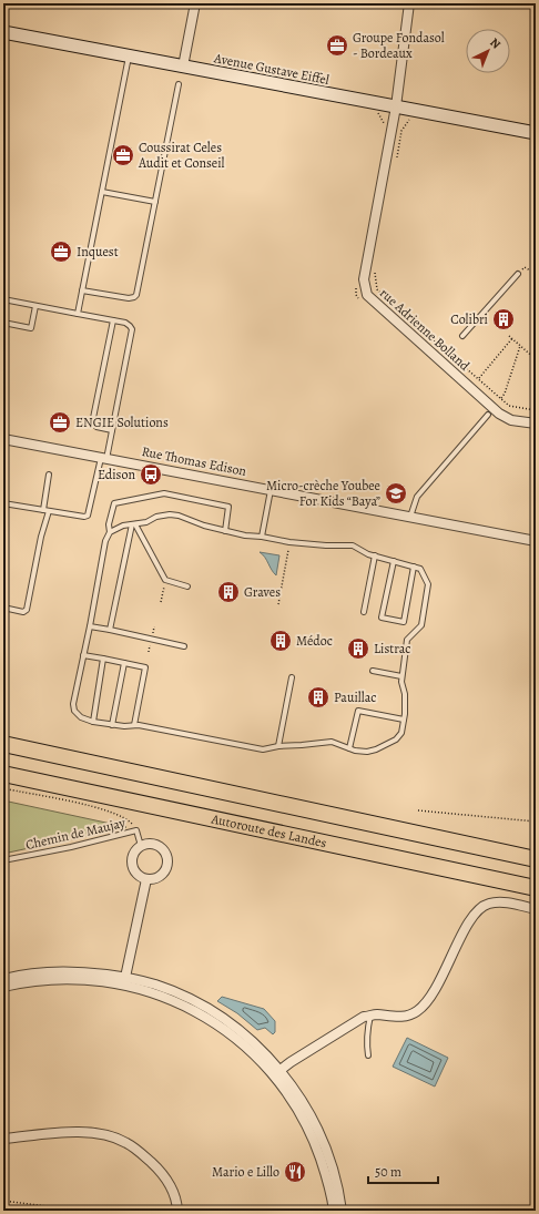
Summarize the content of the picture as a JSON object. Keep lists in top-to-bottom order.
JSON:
{
  "streets": {
    "highway": ["Autoroute des Landes"],
    "street": ["Avenue Gustave Eiffel", "rue Adrienne Bolland", "Rue Thomas Edison"],
    "lane": ["Chemin de Maujay"]
  },
  "crossings": [
    ["Avenue Gustave Eiffel", "rue Adrienne Bolland"]
  ],
  "places": {
    "office": [
      "Groupe Fondasol - Bordeaux",
      "Coussirat Celes Audit et Conseil",
      "Inquest",
      "ENGIE Solutions"
    ],
    "building": [
      "Colibri",
      "Graves",
      "Médoc",
      "Listrac",
      "Pauillac"
    ],
    "bus stop": ["Edison"],
    "school or university": ["Micro-crèche Youbee For Kids “Baya”"],
    "restaurant": ["Mario e Lillo"]
  },
  "scale_bar": "50 m",
  "north": "top right"
}
